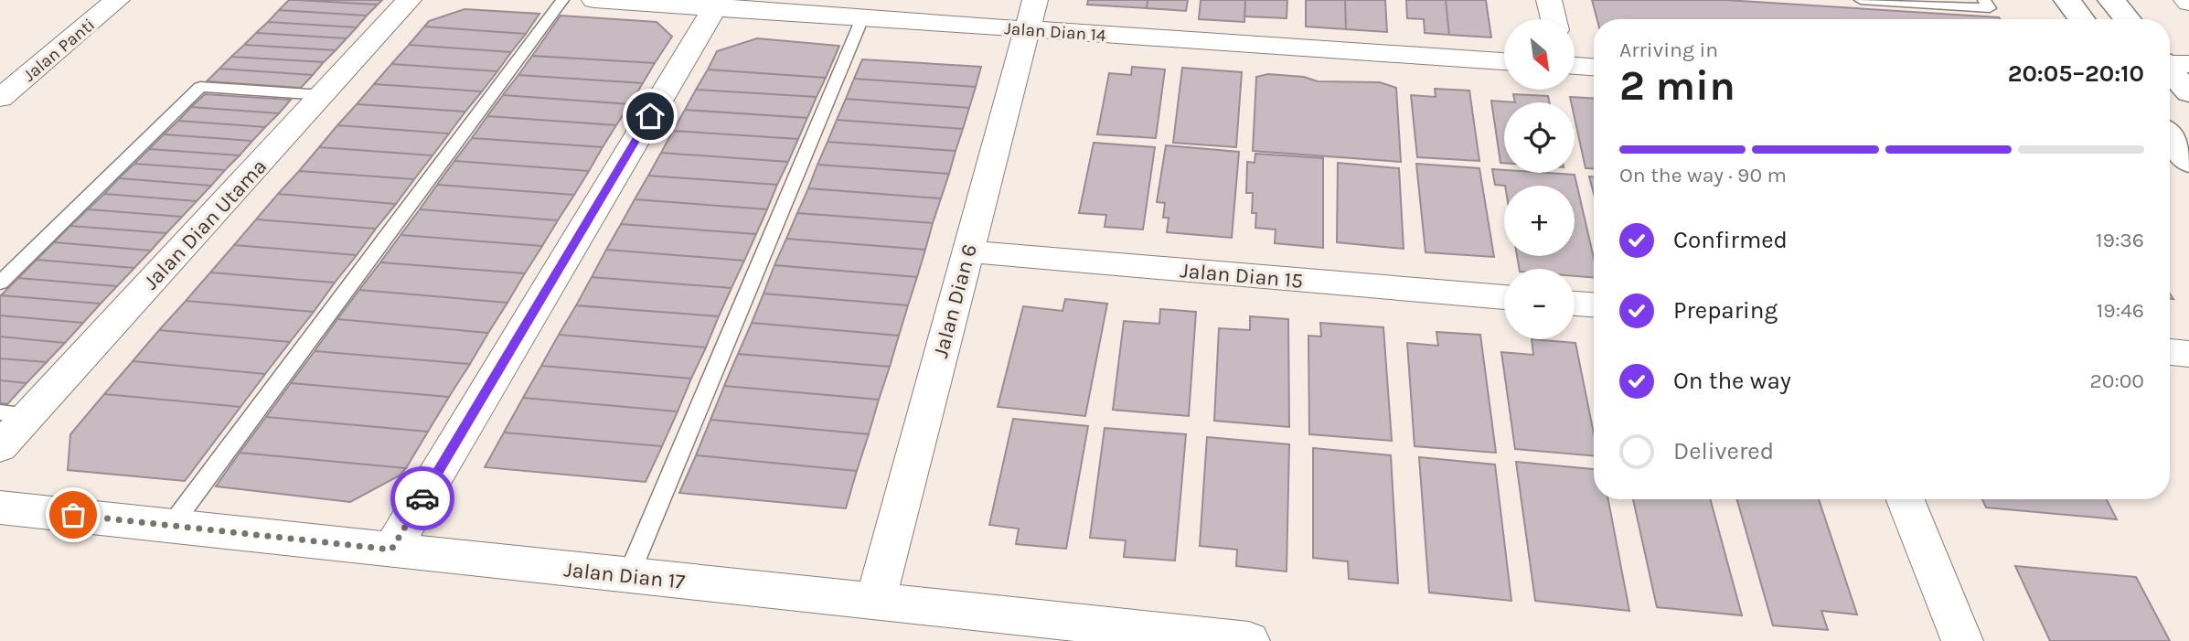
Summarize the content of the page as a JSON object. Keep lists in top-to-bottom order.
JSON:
{
  "streets": {
    "street": [
      "Jalan Dian 14",
      "Jalan Panti",
      "Jalan Dian Utama",
      "Jalan Dian 15",
      "Jalan Dian 6",
      "Jalan Dian 17"
    ]
  },
  "crossings": [
    ["Jalan Dian 14", "Jalan Dian 6"],
    ["Jalan Dian 15", "Jalan Dian 6"],
    ["Jalan Dian 6", "Jalan Dian 17"]
  ],
  "north": "bottom right",
  "page": {
    "map_buttons": ["+", "−"],
    "heading": ["2 min", "Arriving in", "20:05–20:10"],
    "bar": "On the way · 90 m",
    "list": [
      ["Confirmed", "19:36"],
      ["Preparing", "19:46"],
      ["On the way", "20:00"],
      "Delivered"
    ]
  }
}
